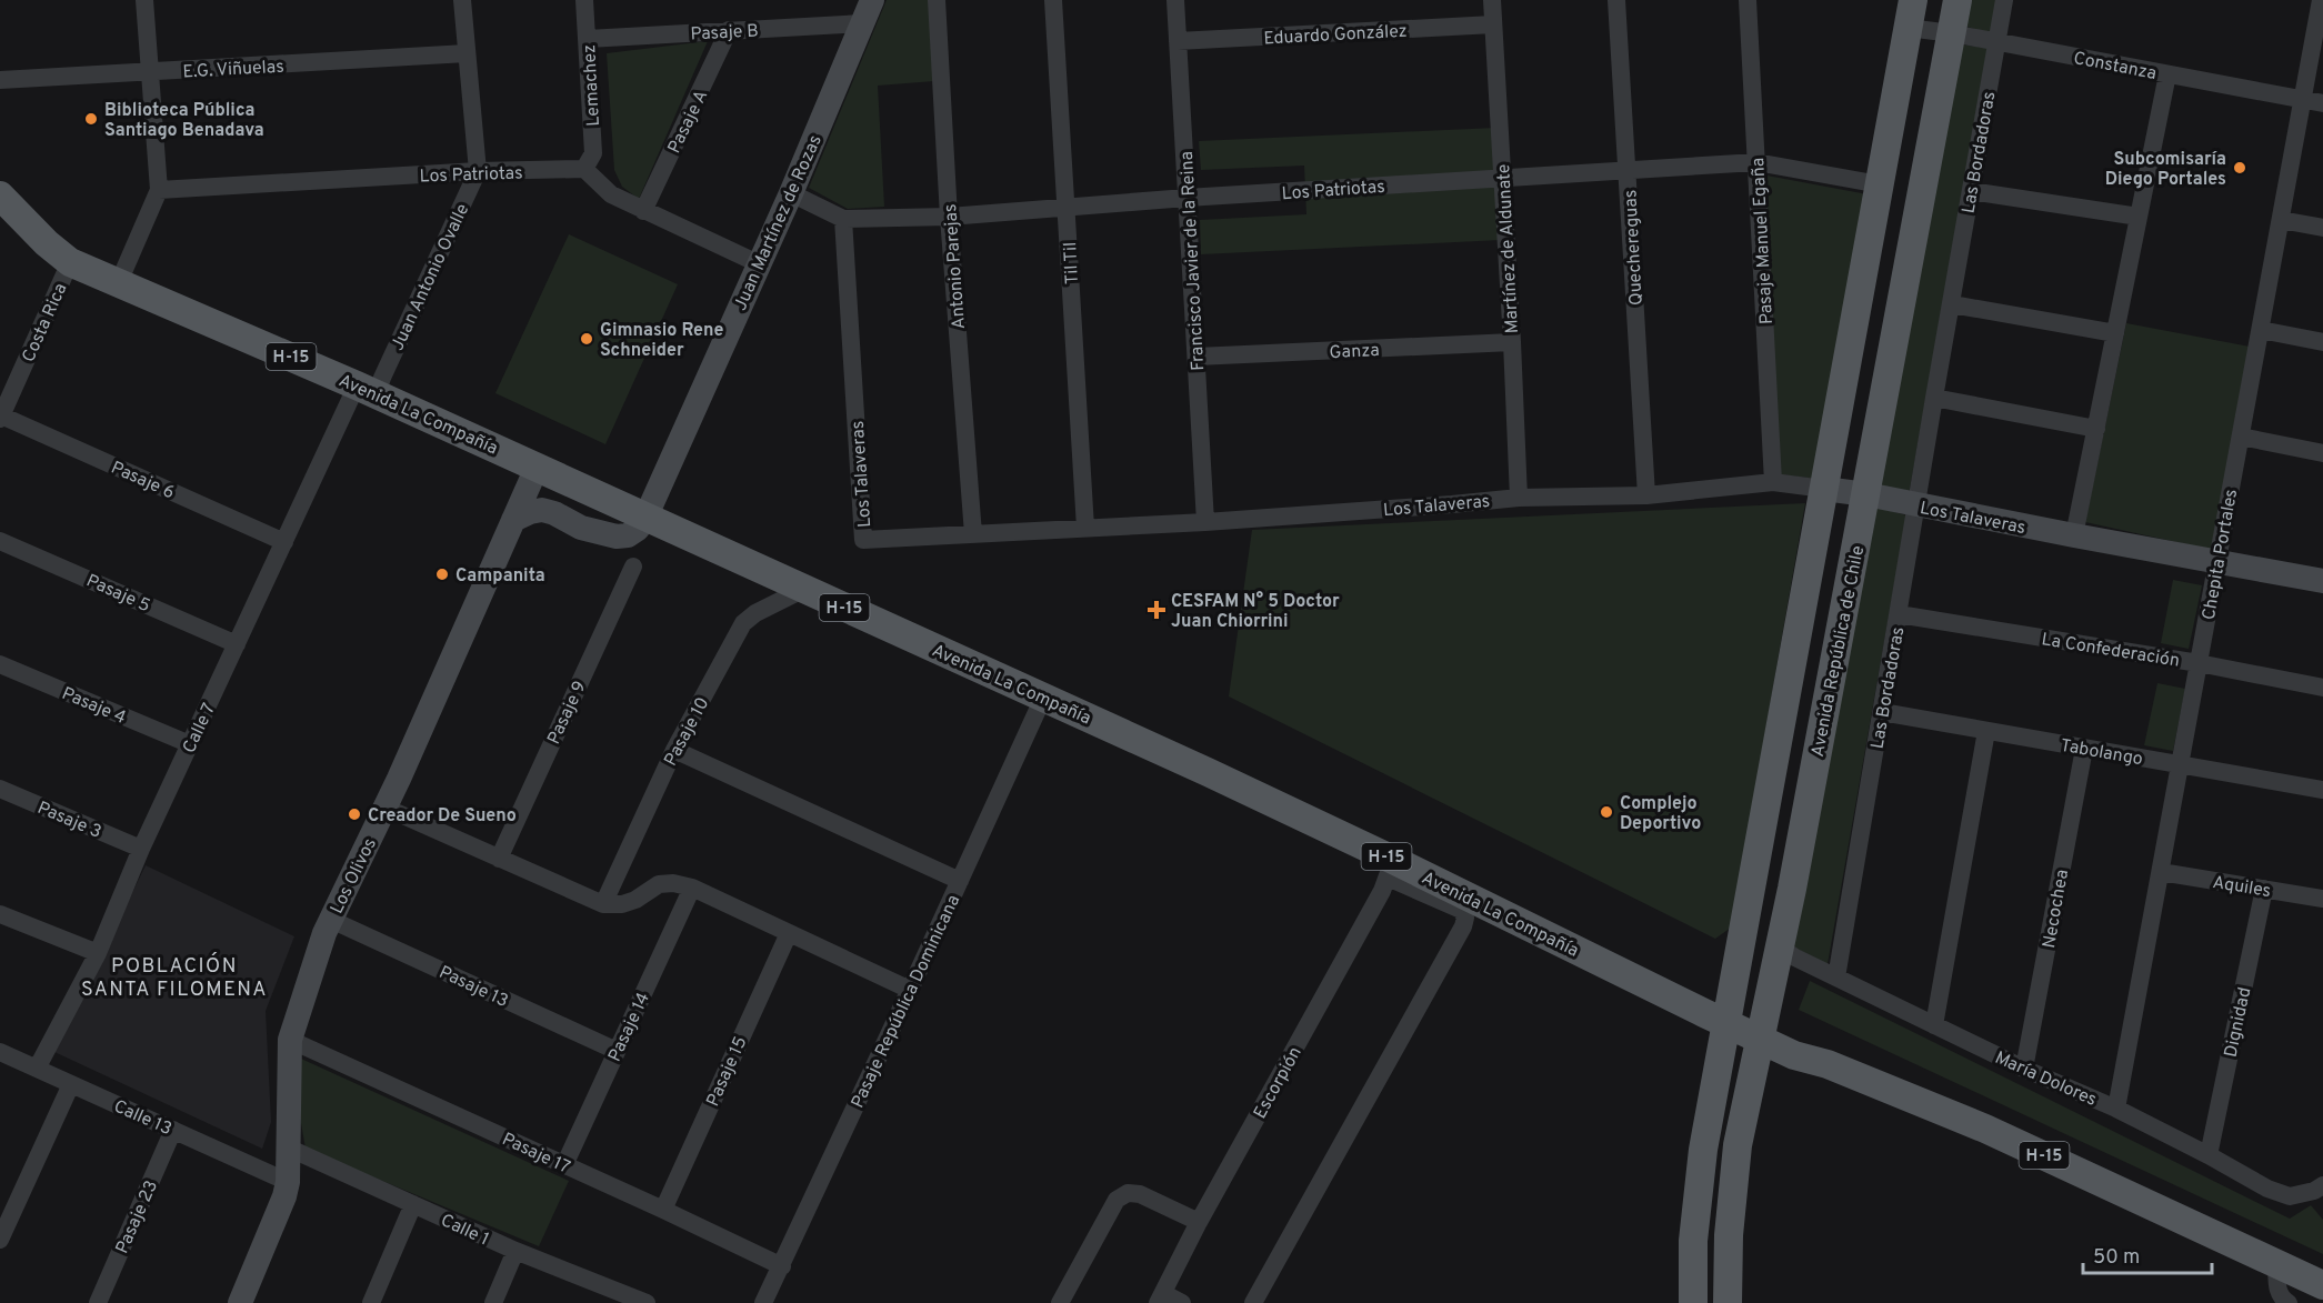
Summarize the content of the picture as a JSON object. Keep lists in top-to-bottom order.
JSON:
{
  "streets": {
    "main road": ["H-15", "Avenida La Compañía", "Avenida República de Chile"],
    "street": [
      "Pasaje B",
      "Eduardo González",
      "Constanza",
      "E.G. Viñuelas",
      "Lemachez",
      "Pasaje A",
      "Las Bordadoras",
      "Los Patriotas",
      "Juan Martínez de Rozas",
      "Pasaje Manuel Egaña",
      "Quechereguas",
      "Martínez de Aldunate",
      "Francisco Javier de la Reina",
      "Til Til",
      "Antonio Parejas",
      "Juan Antonio Ovalle",
      "Costa Rica",
      "Ganza",
      "Los Talaveras",
      "Pasaje 6",
      "Chepita Portales",
      "Pasaje 5",
      "La Confederación",
      "Pasaje 4",
      "Pasaje 9",
      "Calle 7",
      "Pasaje 10",
      "Tabolango",
      "Pasaje 3",
      "Los Olivos",
      "Aquiles",
      "Necochea",
      "Pasaje 13",
      "Pasaje República Dominicana",
      "Dignidad",
      "Pasaje 14",
      "Pasaje 15",
      "María Dolores",
      "Escorpión",
      "Calle 13",
      "Pasaje 17",
      "Pasaje 23",
      "Calle 1"
    ]
  },
  "crossings": [
    ["Pasaje B", "Lemachez"],
    ["Pasaje B", "Pasaje A"],
    ["Pasaje B", "Juan Martínez de Rozas"],
    ["Eduardo González", "Martínez de Aldunate"],
    ["Eduardo González", "Francisco Javier de la Reina"],
    ["Constanza", "Las Bordadoras"],
    ["Constanza", "Chepita Portales"],
    ["Constanza", "Avenida República de Chile"],
    ["Lemachez", "Los Patriotas"],
    ["Las Bordadoras", "Los Talaveras"],
    ["Las Bordadoras", "La Confederación"],
    ["Las Bordadoras", "Tabolango"],
    ["Las Bordadoras", "María Dolores"],
    ["Los Patriotas", "Juan Martínez de Rozas"],
    ["Los Patriotas", "Pasaje Manuel Egaña"],
    ["Los Patriotas", "Quechereguas"],
    ["Los Patriotas", "Martínez de Aldunate"],
    ["Los Patriotas", "Francisco Javier de la Reina"],
    ["Los Patriotas", "Til Til"],
    ["Los Patriotas", "Antonio Parejas"],
    ["Los Patriotas", "Juan Antonio Ovalle"],
    ["Los Patriotas", "Los Talaveras"],
    ["Juan Martínez de Rozas", "Avenida La Compañía"],
    ["Pasaje Manuel Egaña", "Los Talaveras"],
    ["Quechereguas", "Los Talaveras"],
    ["Martínez de Aldunate", "Ganza"],
    ["Martínez de Aldunate", "Los Talaveras"],
    ["Francisco Javier de la Reina", "Ganza"],
    ["Francisco Javier de la Reina", "Los Talaveras"],
    ["Til Til", "Los Talaveras"],
    ["Antonio Parejas", "Los Talaveras"],
    ["Juan Antonio Ovalle", "Avenida La Compañía"],
    ["Juan Antonio Ovalle", "Calle 7"],
    ["Costa Rica", "Avenida La Compañía"],
    ["Costa Rica", "Pasaje 6"],
    ["Avenida La Compañía", "Avenida República de Chile"],
    ["Avenida La Compañía", "Calle 7"],
    ["Avenida La Compañía", "Pasaje 10"],
    ["Avenida La Compañía", "Los Olivos"],
    ["Avenida La Compañía", "Pasaje República Dominicana"],
    ["Avenida La Compañía", "Escorpión"],
    ["Los Talaveras", "Chepita Portales"],
    ["Los Talaveras", "Avenida República de Chile"],
    ["Pasaje 6", "Calle 7"],
    ["Chepita Portales", "La Confederación"],
    ["Chepita Portales", "Tabolango"],
    ["Chepita Portales", "Aquiles"],
    ["Chepita Portales", "María Dolores"],
    ["Pasaje 5", "Calle 7"],
    ["Avenida República de Chile", "María Dolores"],
    ["Pasaje 4", "Calle 7"],
    ["Calle 7", "Pasaje 3"],
    ["Calle 7", "Calle 13"],
    ["Tabolango", "Necochea"],
    ["Los Olivos", "Pasaje 13"],
    ["Los Olivos", "Calle 13"],
    ["Los Olivos", "Pasaje 17"],
    ["Los Olivos", "Calle 1"],
    ["Aquiles", "Dignidad"],
    ["Necochea", "María Dolores"],
    ["Pasaje 13", "Pasaje 14"],
    ["Pasaje República Dominicana", "Pasaje 17"],
    ["Dignidad", "María Dolores"],
    ["Pasaje 14", "Pasaje 17"],
    ["Pasaje 15", "Pasaje 17"],
    ["Calle 13", "Pasaje 23"]
  ],
  "districts": ["POBLACIÓN SANTA FILOMENA"],
  "places": {
    "other": [
      "Biblioteca Pública Santiago Benadava",
      "Subcomisaría Diego Portales",
      "Gimnasio Rene Schneider",
      "Campanita",
      "Complejo Deportivo",
      "Creador De Sueno"
    ],
    "health": ["CESFAM N° 5 Doctor Juan Chiorrini"]
  },
  "scale_bar": "50 m"
}
